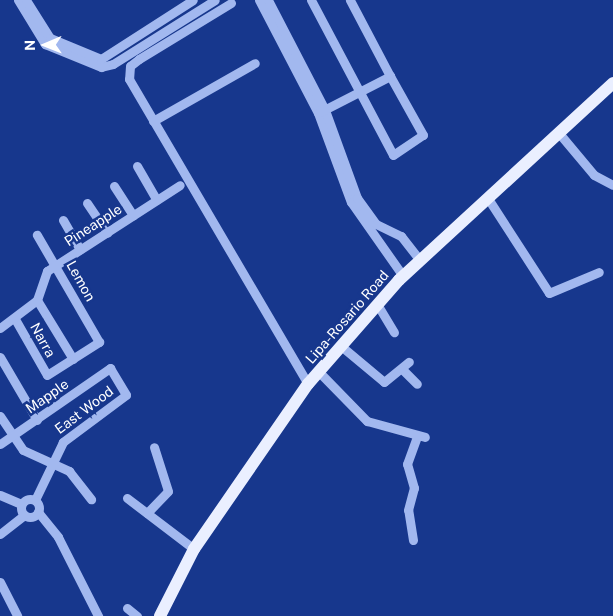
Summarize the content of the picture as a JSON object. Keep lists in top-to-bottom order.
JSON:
{
  "streets": {
    "main road": ["Lipa-Rosario Road"],
    "street": [
      "Pineapple",
      "Lemon",
      "Narra",
      "Mapple",
      "East Wood"
    ]
  },
  "crossings": [
    ["Pineapple", "Lemon"],
    ["Lemon", "Narra"],
    ["Mapple", "East Wood"]
  ],
  "north": "left"
}
